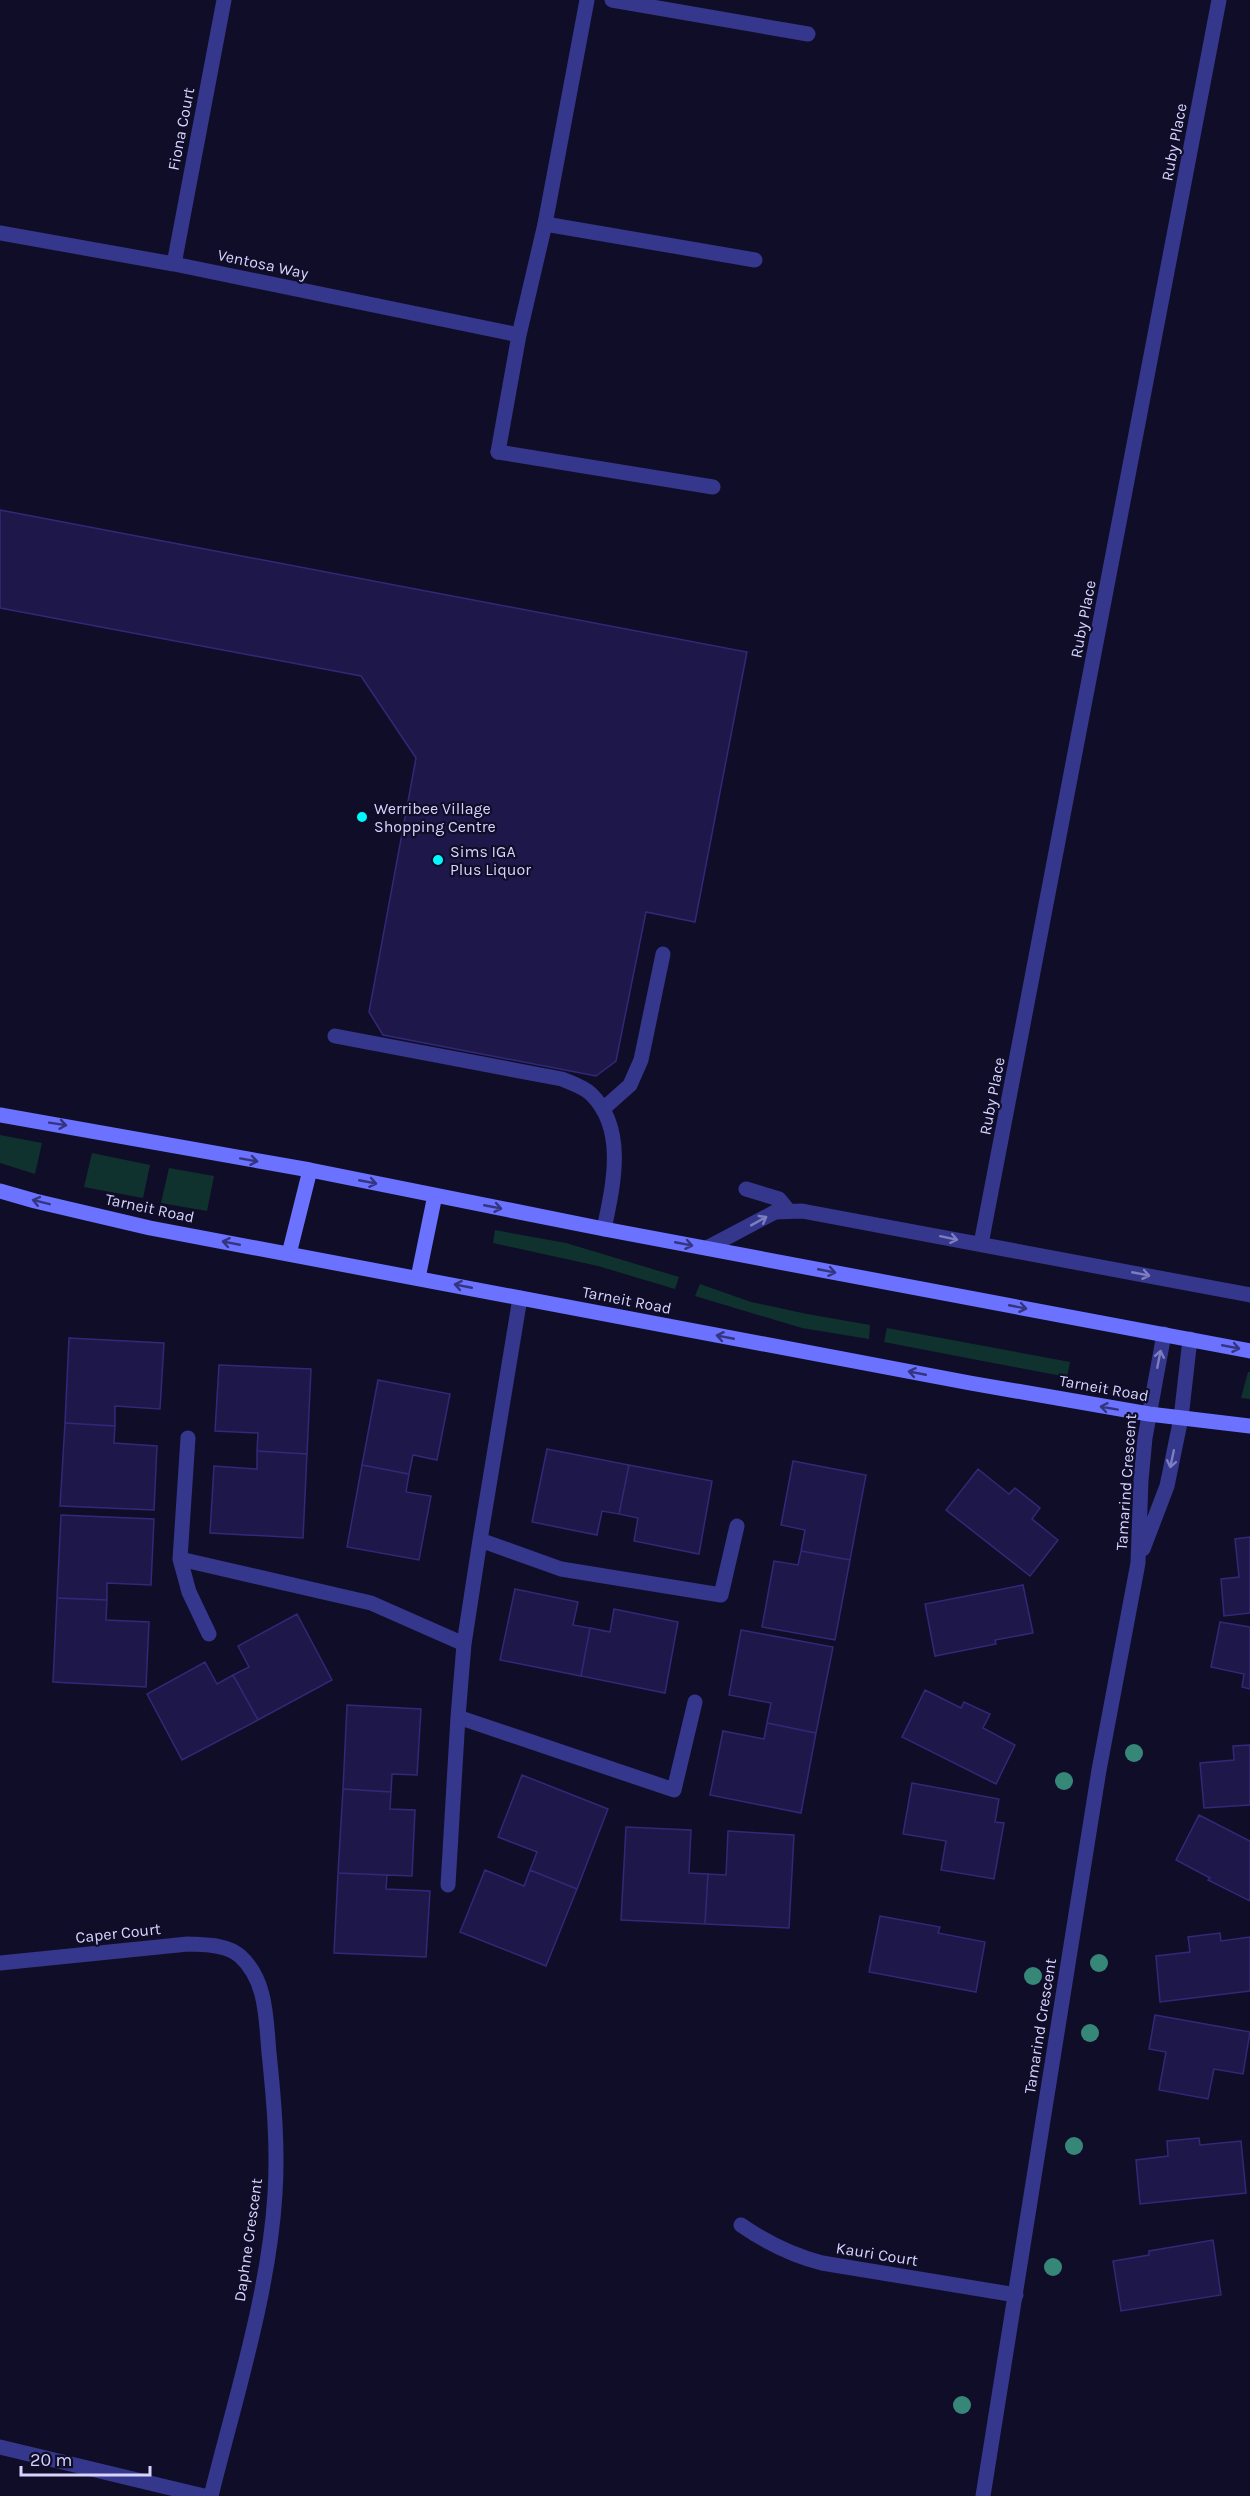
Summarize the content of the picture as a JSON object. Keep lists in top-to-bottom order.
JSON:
{
  "streets": {
    "main road": ["Tarneit Road"],
    "street": [
      "Fiona Court",
      "Ruby Place",
      "Ventosa Way",
      "Tamarind Crescent",
      "Caper Court",
      "Daphne Crescent",
      "Kauri Court"
    ]
  },
  "crossings": [
    ["Fiona Court", "Ventosa Way"],
    ["Tarneit Road", "Tamarind Crescent"],
    ["Tamarind Crescent", "Kauri Court"],
    ["Caper Court", "Daphne Crescent"]
  ],
  "places": ["Werribee Village Shopping Centre", "Sims IGA Plus Liquor"],
  "scale_bar": "20 m"
}
